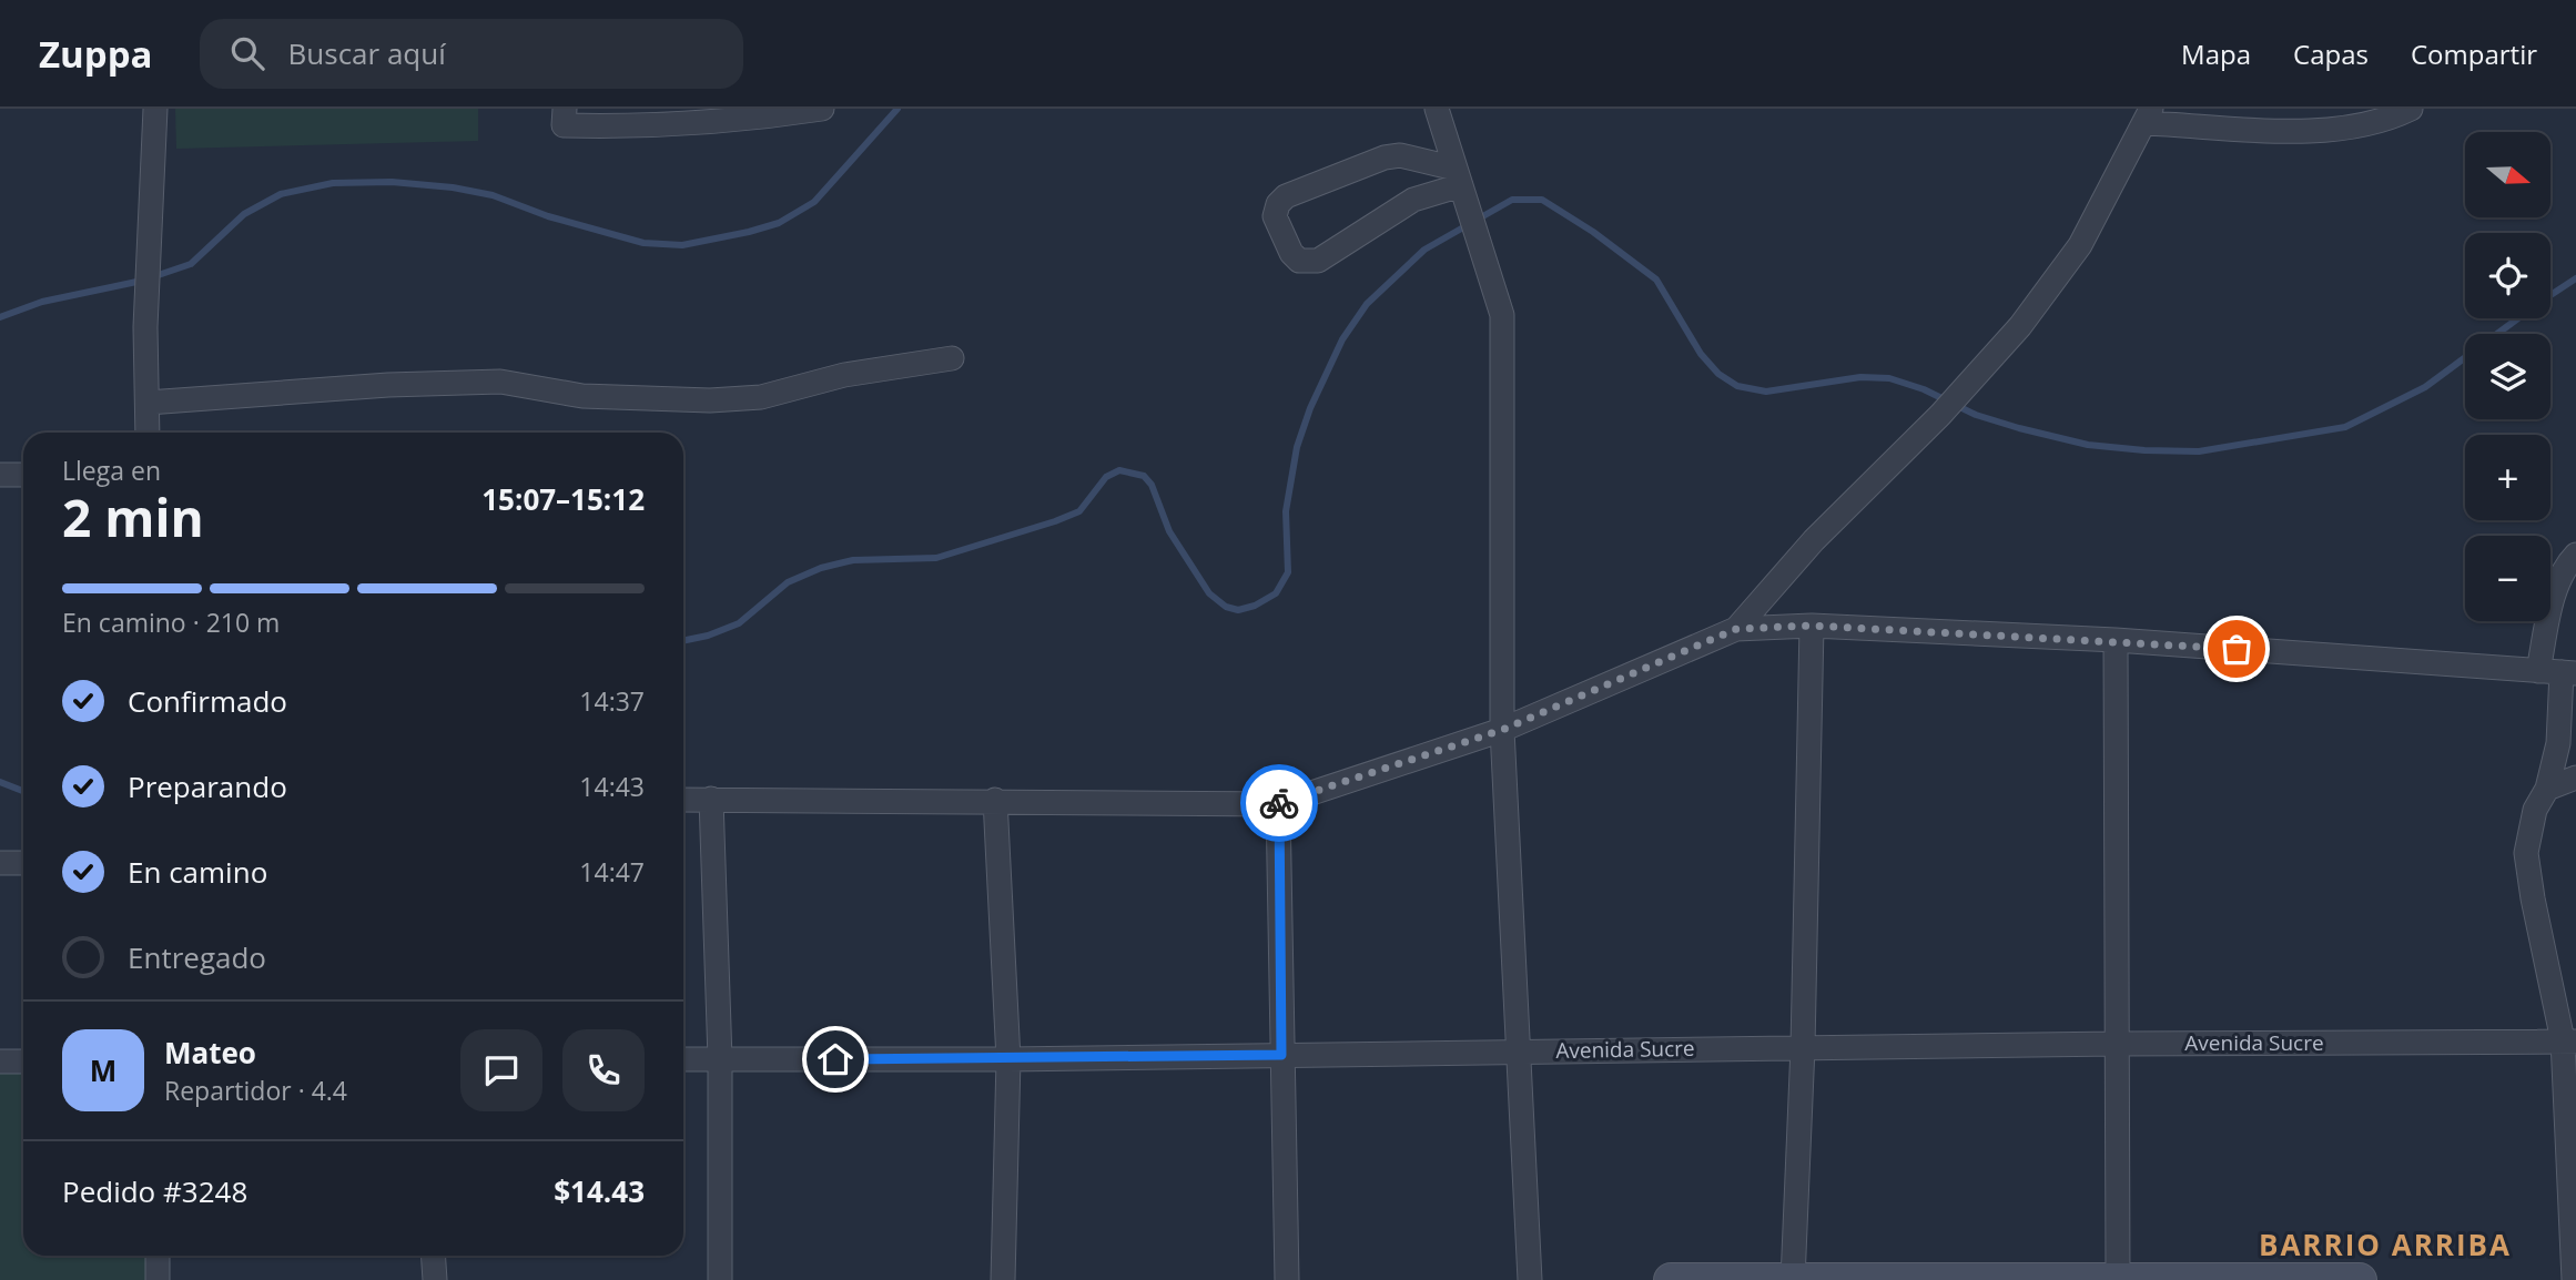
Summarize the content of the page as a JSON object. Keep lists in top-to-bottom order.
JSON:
{
  "streets": {
    "street": ["Avenida Sucre"]
  },
  "districts": ["BARRIO ARRIBA"],
  "north": "right",
  "page": {
    "header": "Zuppa",
    "search": "Buscar aquí",
    "nav": ["Mapa", "Capas", "Compartir"],
    "map_buttons": ["+", "−"],
    "heading": ["2 min", "Llega en", "15:07–15:12"],
    "panel": [
      "Mateo",
      "Repartidor · 4.4",
      "Pedido #3248",
      "$14.43"
    ],
    "bar": "En camino · 210 m",
    "list": [
      ["Confirmado", "14:37"],
      ["Preparando", "14:43"],
      ["En camino", "14:47"],
      "Entregado"
    ],
    "round": "M"
  }
}
